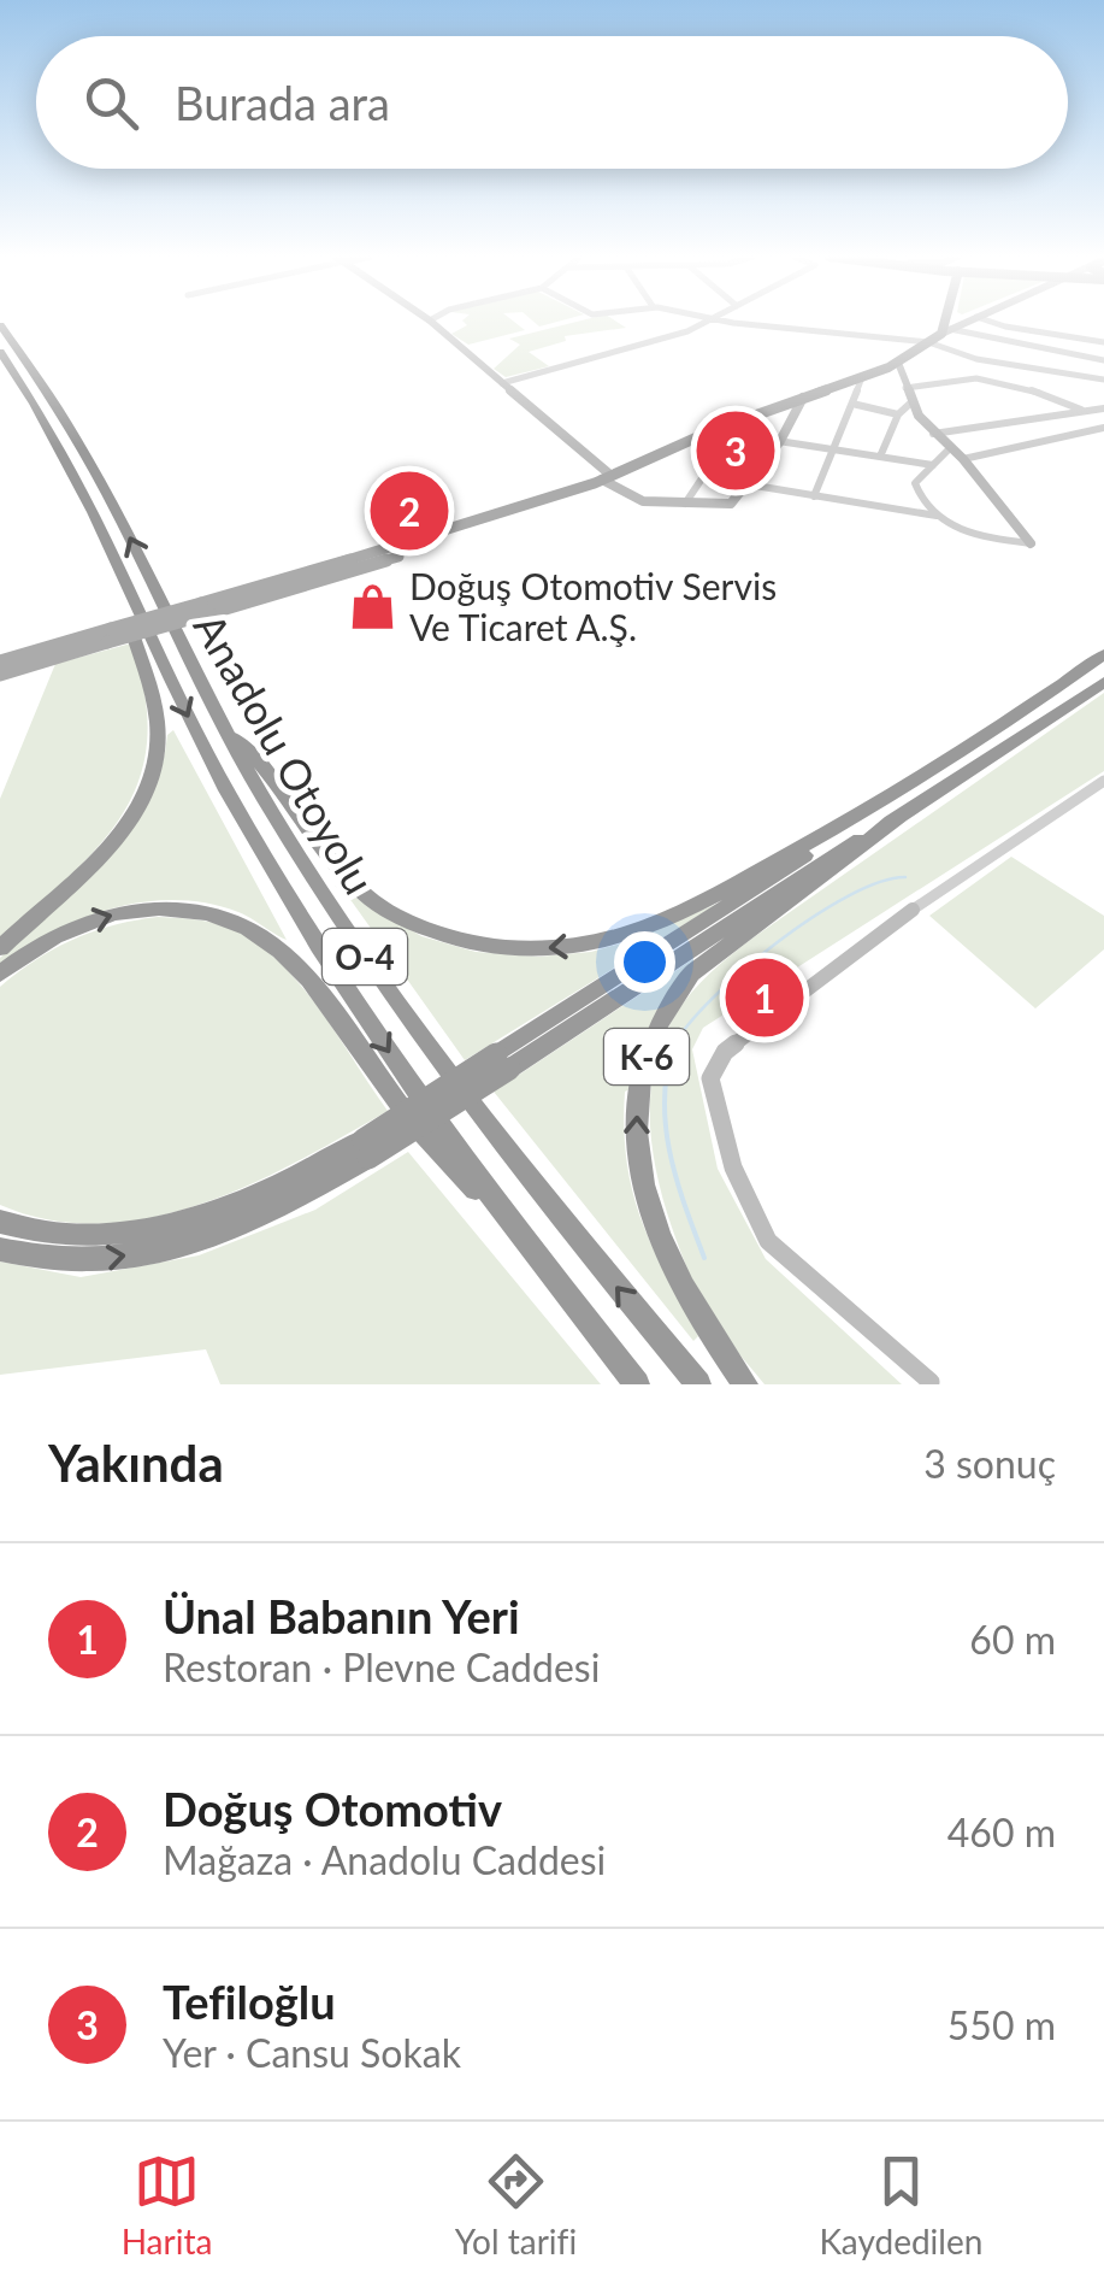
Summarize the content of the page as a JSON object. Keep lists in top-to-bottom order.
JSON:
{
  "streets": {
    "highway": ["Anadolu Otoyolu", "O-4", "K-6"]
  },
  "places": {
    "shop": ["Doğuş Otomotiv Servis Ve Ticaret A.Ş."]
  },
  "page": {
    "search": "Burada ara",
    "pins": ["3", "2", "1"],
    "heading": ["Yakında", "3 sonuç"],
    "list": [
      {
        "mark": "1",
        "name": "Ünal Babanın Yeri",
        "note": "Restoran · Plevne Caddesi",
        "value": "60 m"
      },
      {
        "mark": "2",
        "name": "Doğuş Otomotiv",
        "note": "Mağaza · Anadolu Caddesi",
        "value": "460 m"
      },
      {
        "mark": "3",
        "name": "Tefiloğlu",
        "note": "Yer · Cansu Sokak",
        "value": "550 m"
      }
    ],
    "nav": ["Harita", "Yol tarifi", "Kaydedilen"]
  }
}
